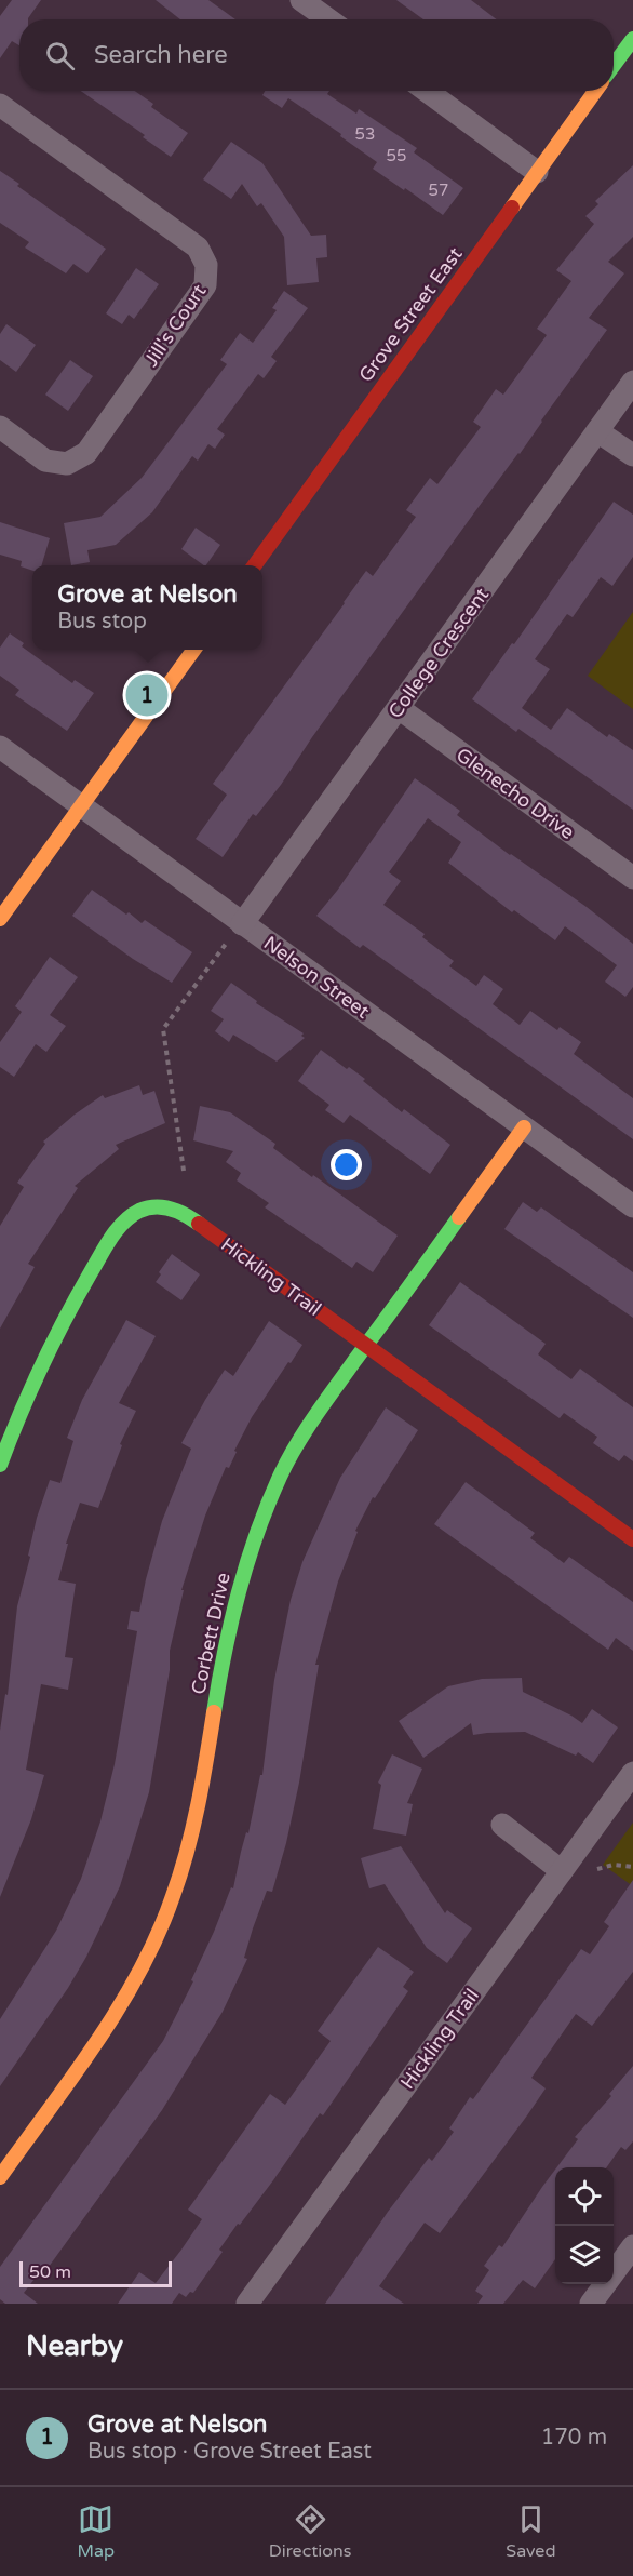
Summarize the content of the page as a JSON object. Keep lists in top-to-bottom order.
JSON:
{
  "streets": {
    "street": [
      "Grove Street East",
      "Jill's Court",
      "College Crescent",
      "Glenecho Drive",
      "Nelson Street",
      "Hickling Trail",
      "Corbett Drive"
    ]
  },
  "crossings": [
    ["College Crescent", "Glenecho Drive"],
    ["College Crescent", "Nelson Street"],
    ["Nelson Street", "Corbett Drive"],
    ["Hickling Trail", "Corbett Drive"]
  ],
  "house_numbers": ["53", "55", "57"],
  "scale_bar": "50 m",
  "page": {
    "search": "Search here",
    "popup": ["Grove at Nelson", "Bus stop"],
    "pins": "1",
    "scale": "50 m",
    "heading": "Nearby",
    "list": [
      {
        "mark": "1",
        "name": "Grove at Nelson",
        "note": "Bus stop · Grove Street East",
        "value": "170 m"
      }
    ],
    "nav": ["Map", "Directions", "Saved"]
  }
}
